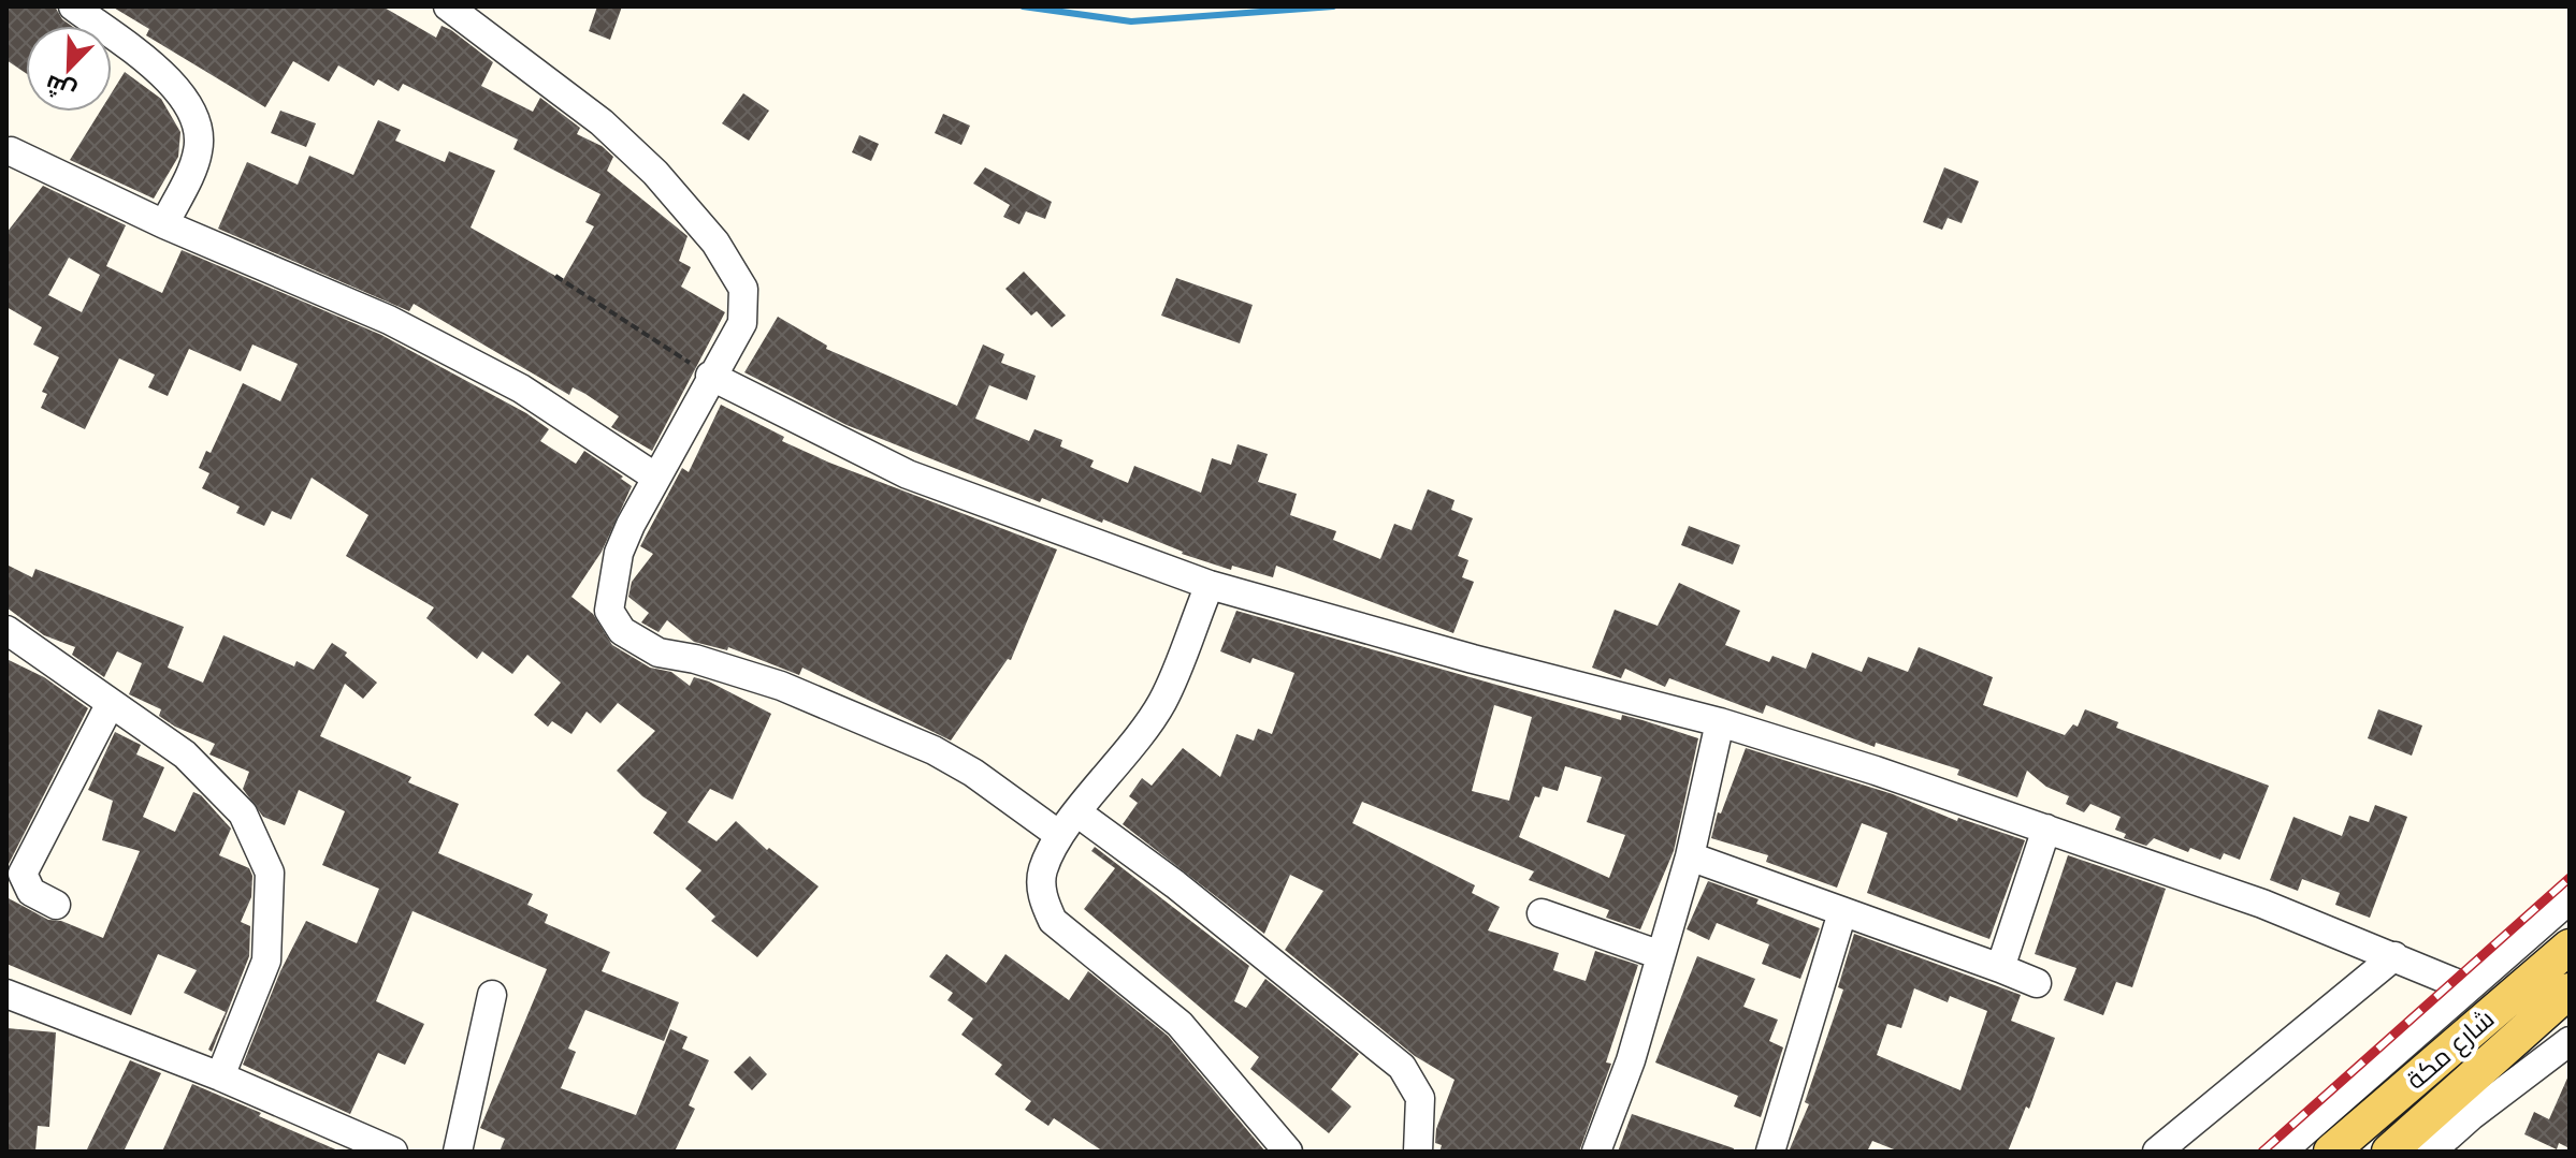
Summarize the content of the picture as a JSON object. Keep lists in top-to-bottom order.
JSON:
{
  "streets": {
    "main road": ["شارع مكة"]
  },
  "north": "bottom left"
}
